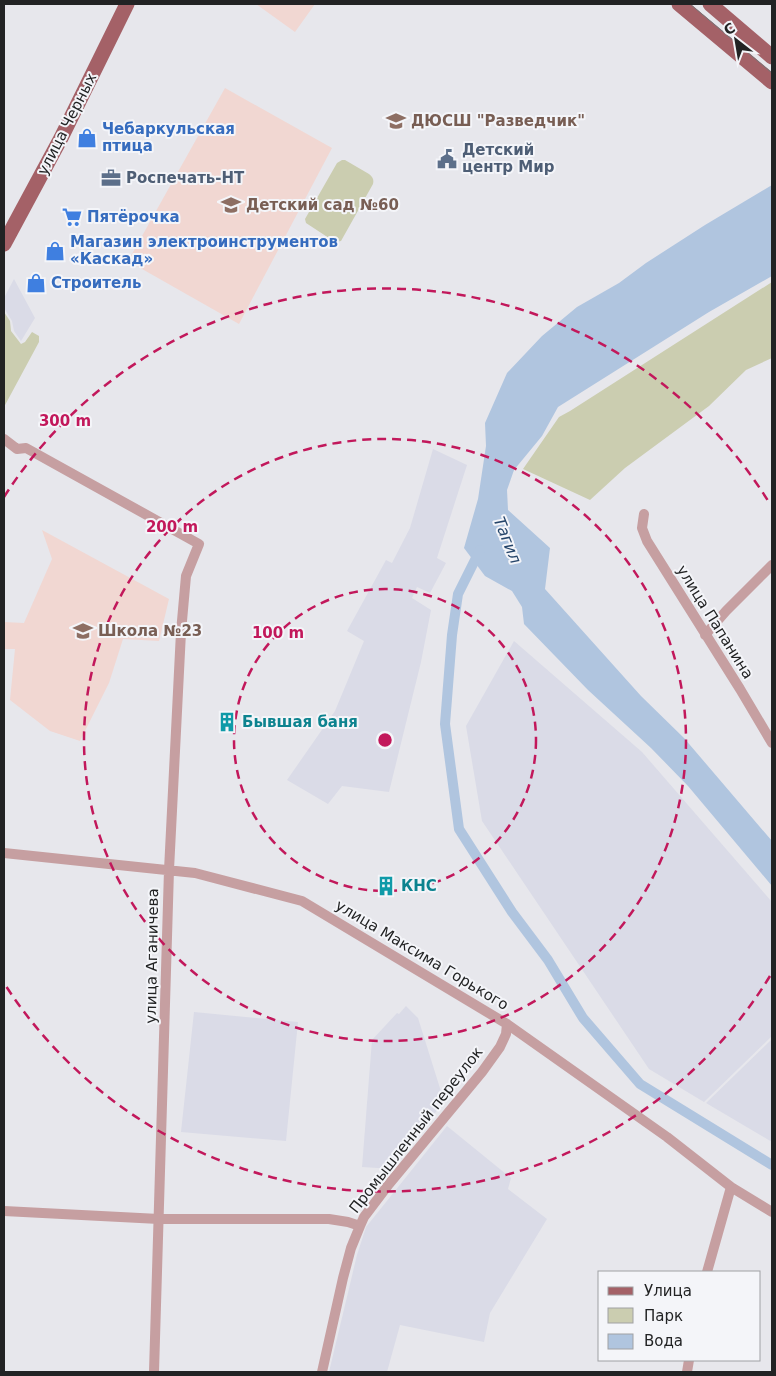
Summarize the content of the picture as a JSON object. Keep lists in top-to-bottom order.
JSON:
{
  "streets": {
    "main road": ["улица Черных"],
    "street": [
      "улица Папанина",
      "улица Максима Горького",
      "улица Аганичева",
      "Промышленный переулок"
    ]
  },
  "crossings": [
    ["улица Максима Горького", "улица Аганичева"],
    ["улица Максима Горького", "Промышленный переулок"]
  ],
  "water": ["Тагил"],
  "places": {
    "school or university": ["ДЮСШ \"Разведчик\"", "Детский сад №60", "Школа №23"],
    "shop": ["Чебаркульская птица", "Магазин электроинструментов «Каскад»", "Строитель"],
    "public building": ["Детский центр Мир"],
    "office": ["Роспечать-НТ"],
    "supermarket": ["Пятёрочка"],
    "building": ["Бывшая баня", "КНС"]
  },
  "legend": ["Улица", "Парк", "Вода"],
  "north": "top left",
  "rings": ["300 m", "200 m", "100 m"]
}
